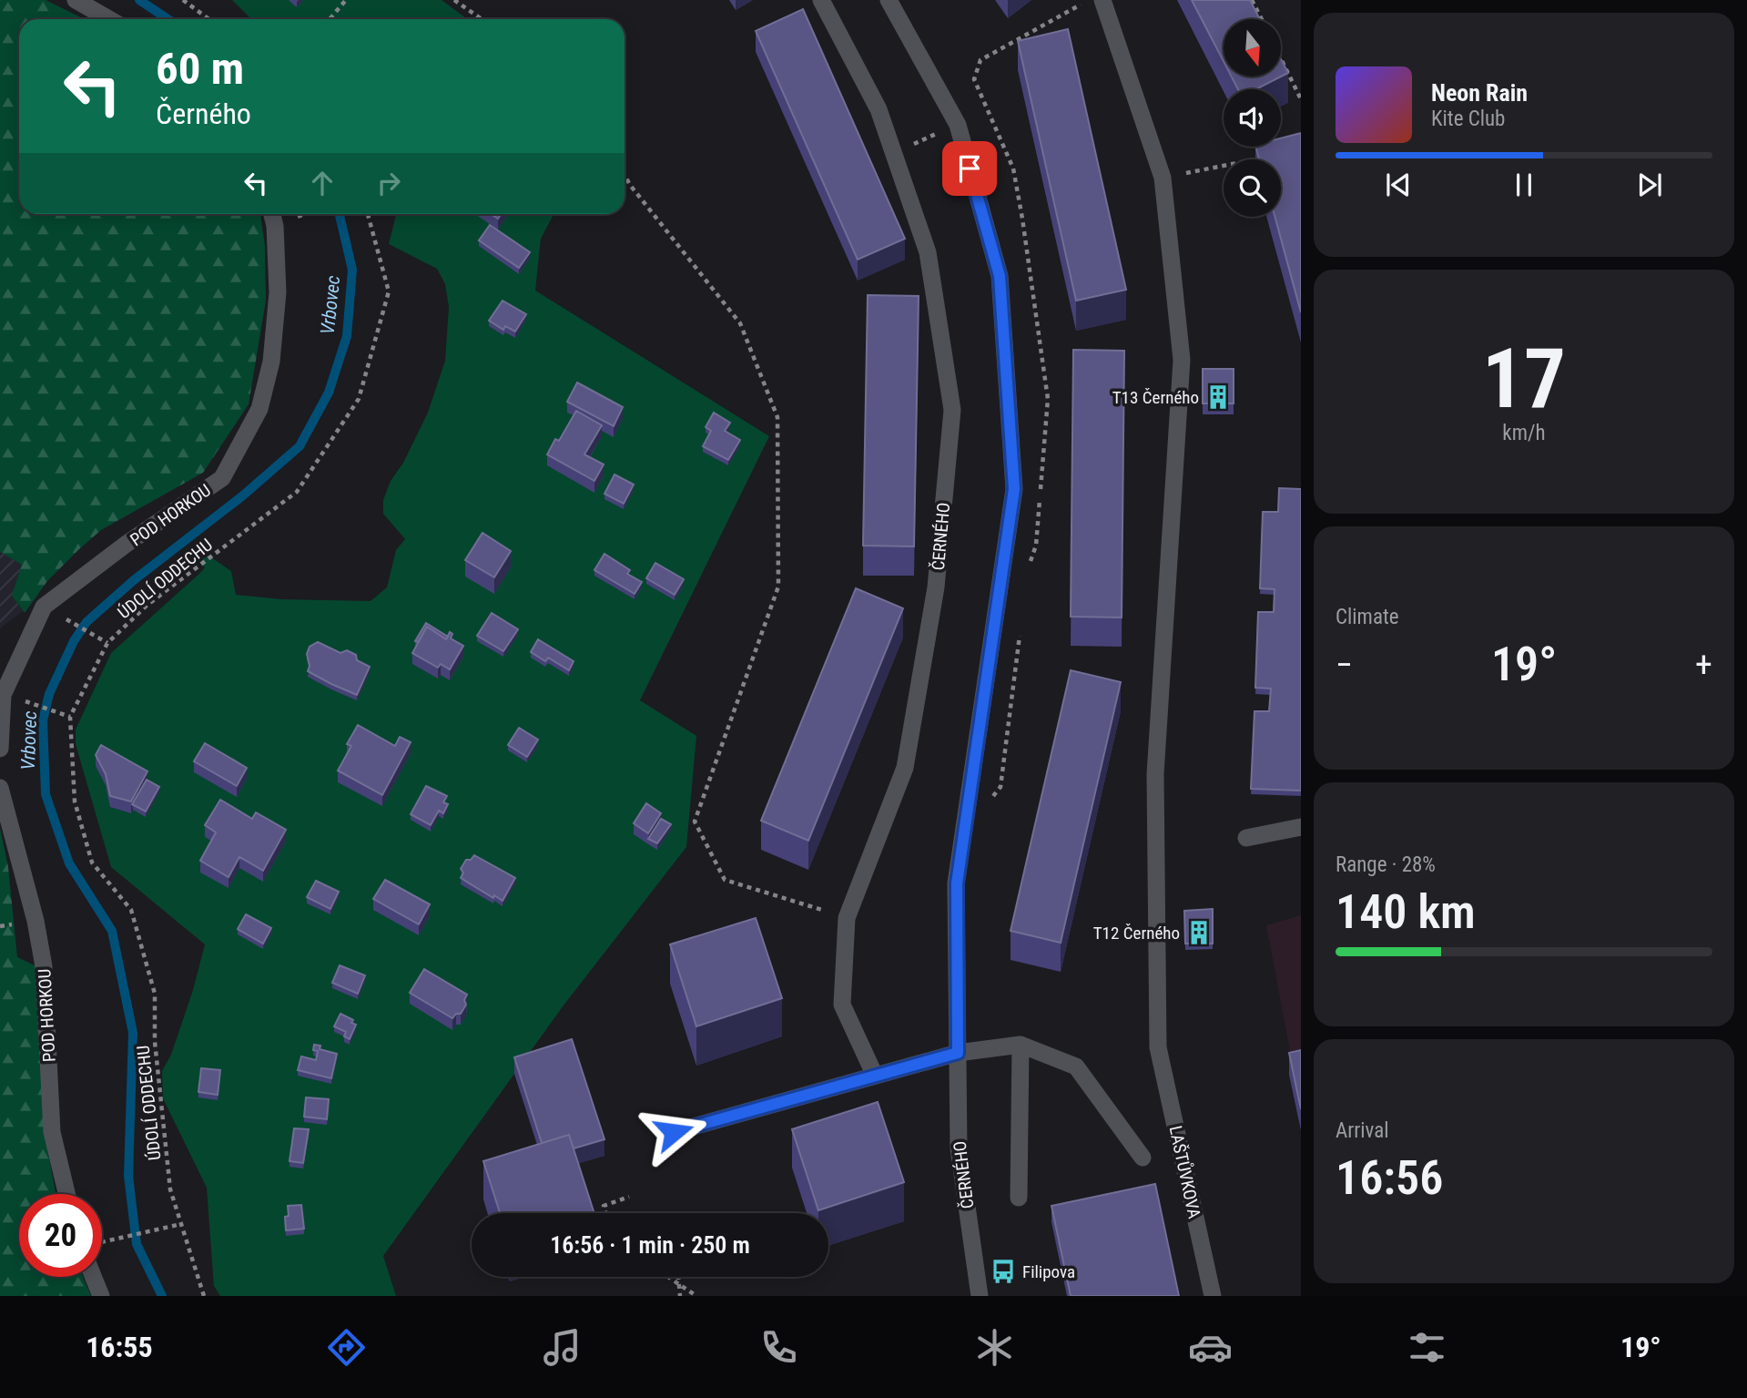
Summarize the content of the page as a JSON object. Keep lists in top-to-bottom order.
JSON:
{
  "streets": {
    "street": ["POD HORKOU", "ČERNÉHO", "LAŠTŮVKOVA"],
    "path": ["ÚDOLÍ ODDECHU"]
  },
  "water": ["Vrbovec"],
  "places": {
    "building": ["T13 Černého", "T12 Černého"],
    "bus stop": ["Filipova"]
  },
  "north": "bottom",
  "page": {
    "turn": ["60 m", "Černého"],
    "song": ["Neon Rain", "Kite Club"],
    "tile": [
      ["17", "km/h"],
      "Climate",
      ["Range · 28%", "140 km"],
      ["Arrival", "16:56"]
    ],
    "heat": ["−", "19°", "+"],
    "limit": "20",
    "trip": "16:56 · 1 min · 250 m",
    "tabs": ["16:55", "19°"]
  }
}
